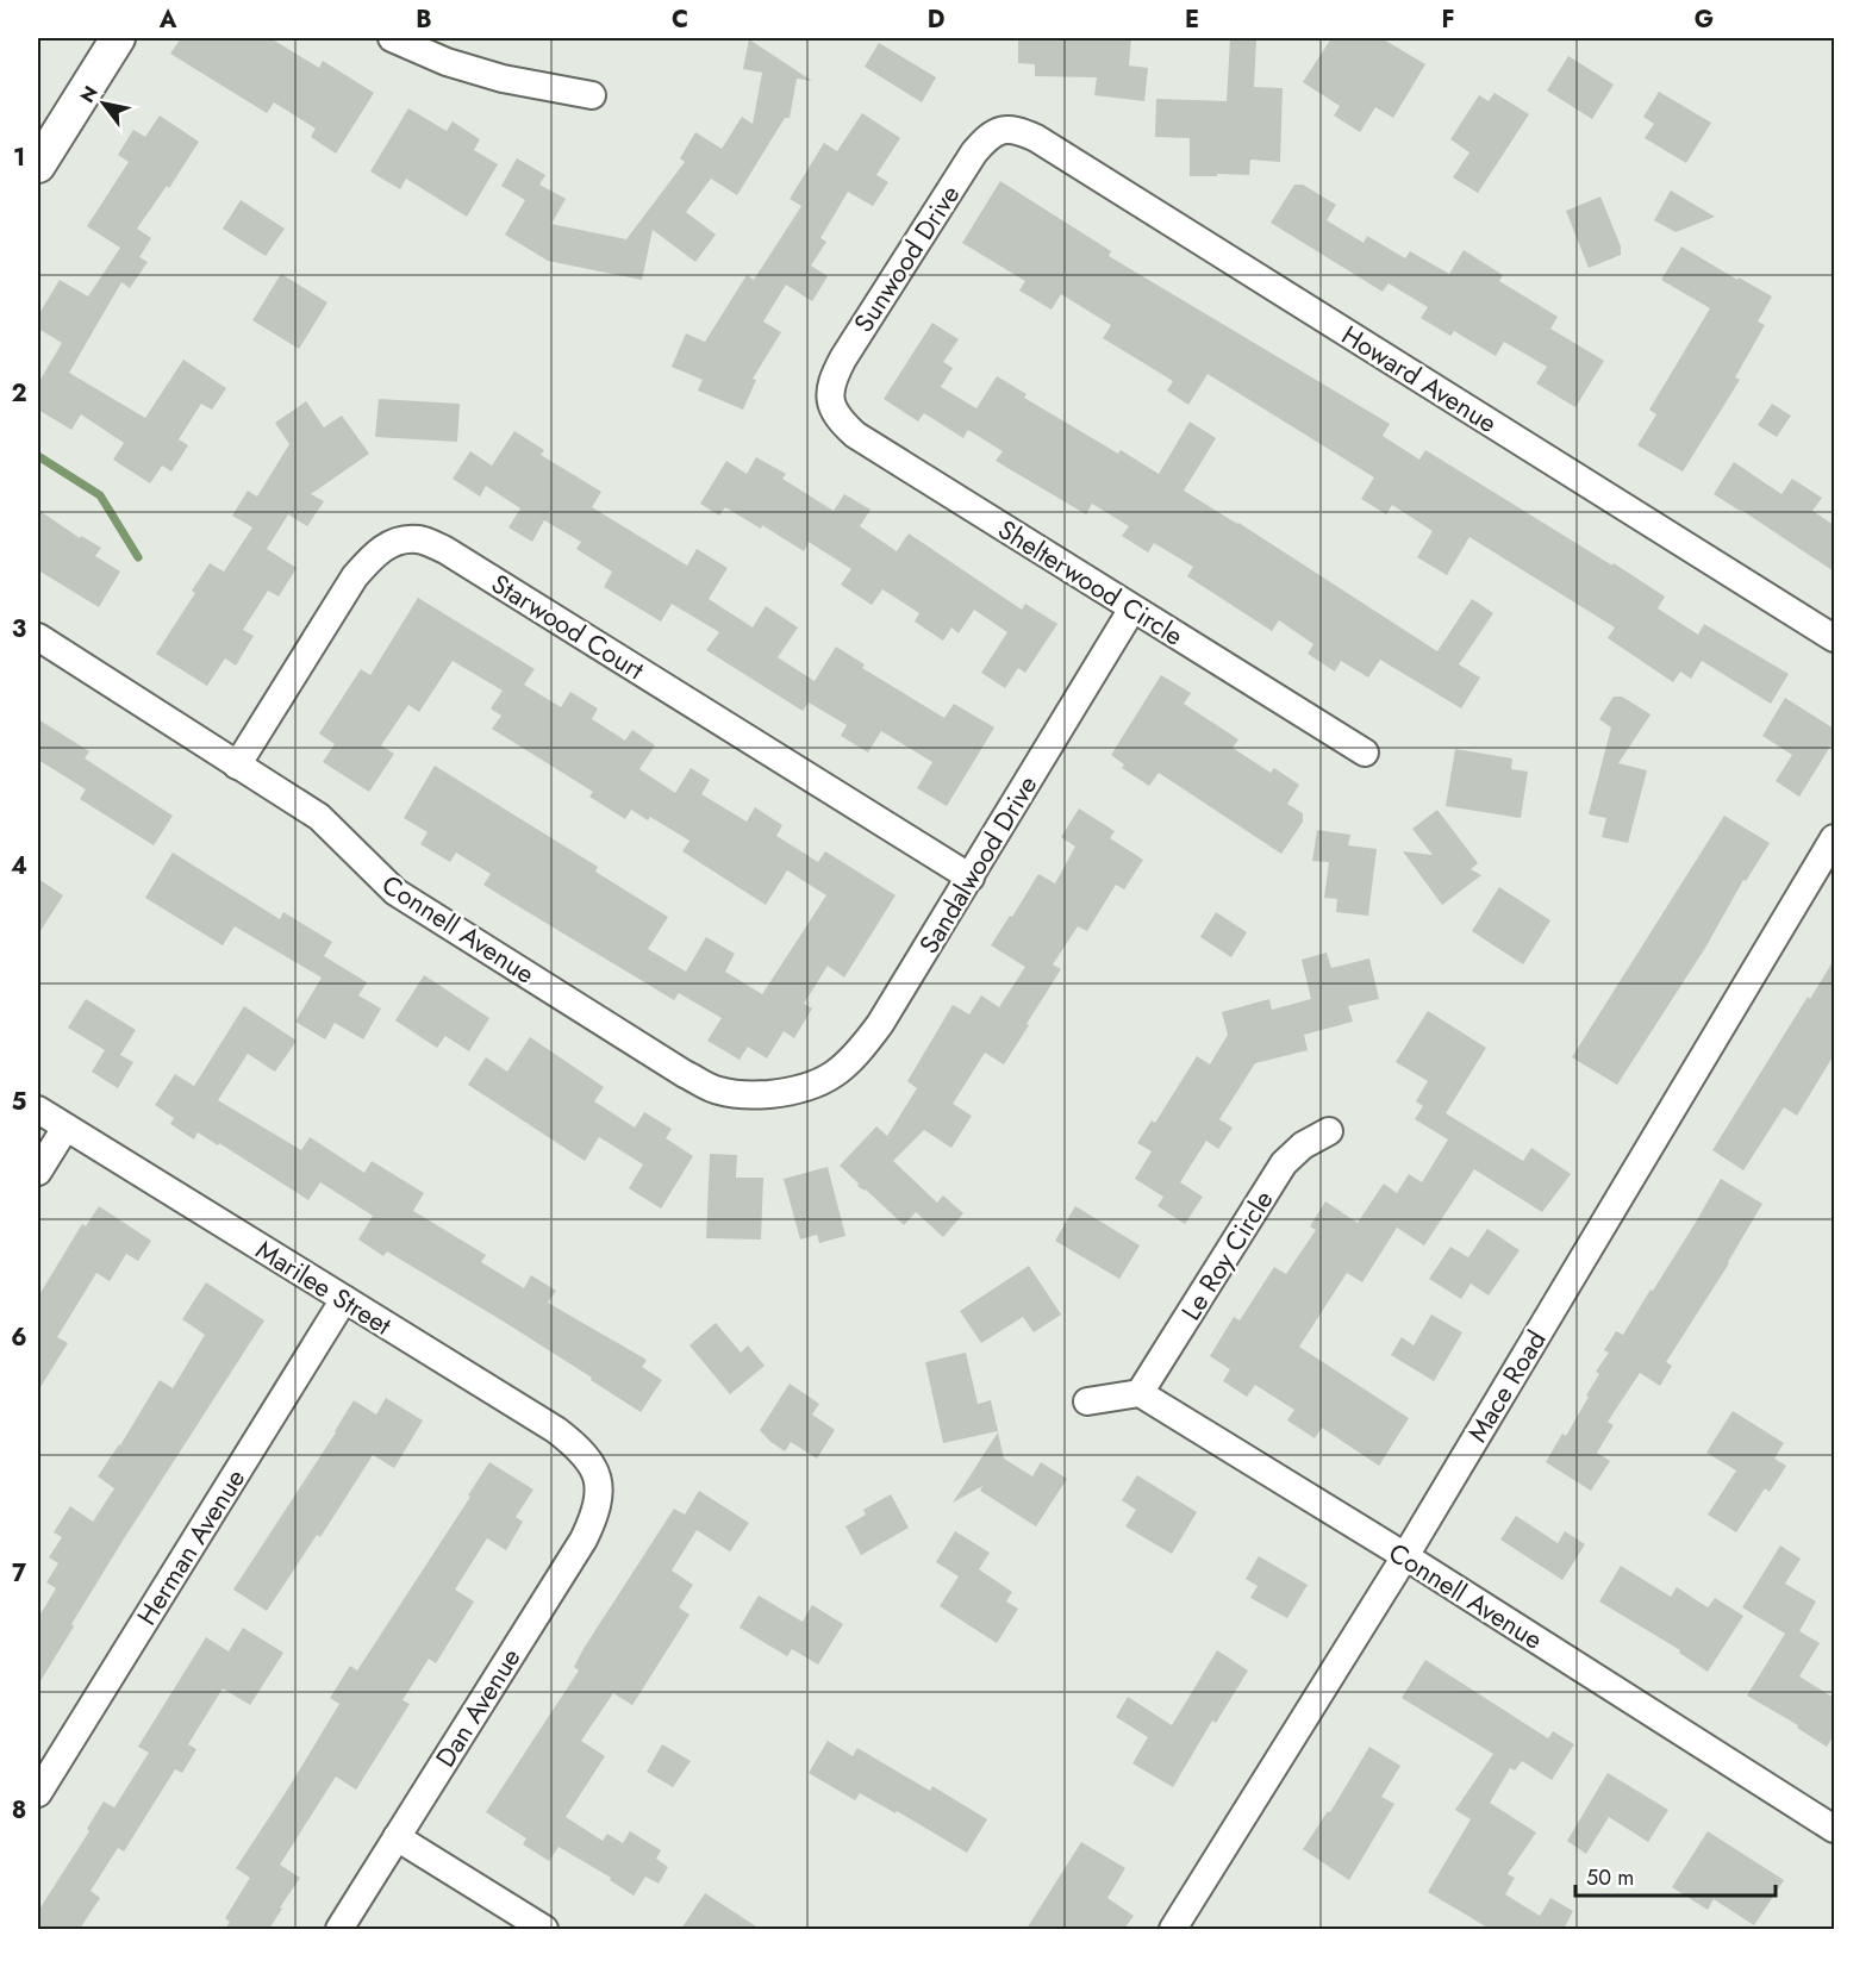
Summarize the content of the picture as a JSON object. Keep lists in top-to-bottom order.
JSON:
{
  "streets": {
    "street": [
      "Sunwood Drive",
      "Howard Avenue",
      "Shelterwood Circle",
      "Starwood Court",
      "Sandalwood Drive",
      "Connell Avenue",
      "Le Roy Circle",
      "Marilee Street",
      "Mace Road",
      "Herman Avenue",
      "Dan Avenue"
    ]
  },
  "crossings": [
    ["Sunwood Drive", "Howard Avenue"],
    ["Sunwood Drive", "Shelterwood Circle"],
    ["Shelterwood Circle", "Sandalwood Drive"],
    ["Starwood Court", "Sandalwood Drive"],
    ["Starwood Court", "Connell Avenue"],
    ["Sandalwood Drive", "Connell Avenue"],
    ["Connell Avenue", "Le Roy Circle"],
    ["Connell Avenue", "Mace Road"],
    ["Marilee Street", "Herman Avenue"],
    ["Marilee Street", "Dan Avenue"]
  ],
  "scale_bar": "50 m",
  "north": "top left",
  "grid": {
    "columns": [
      "A",
      "B",
      "C",
      "D",
      "E",
      "F",
      "G"
    ],
    "rows": [
      "1",
      "2",
      "3",
      "4",
      "5",
      "6",
      "7",
      "8"
    ]
  }
}
